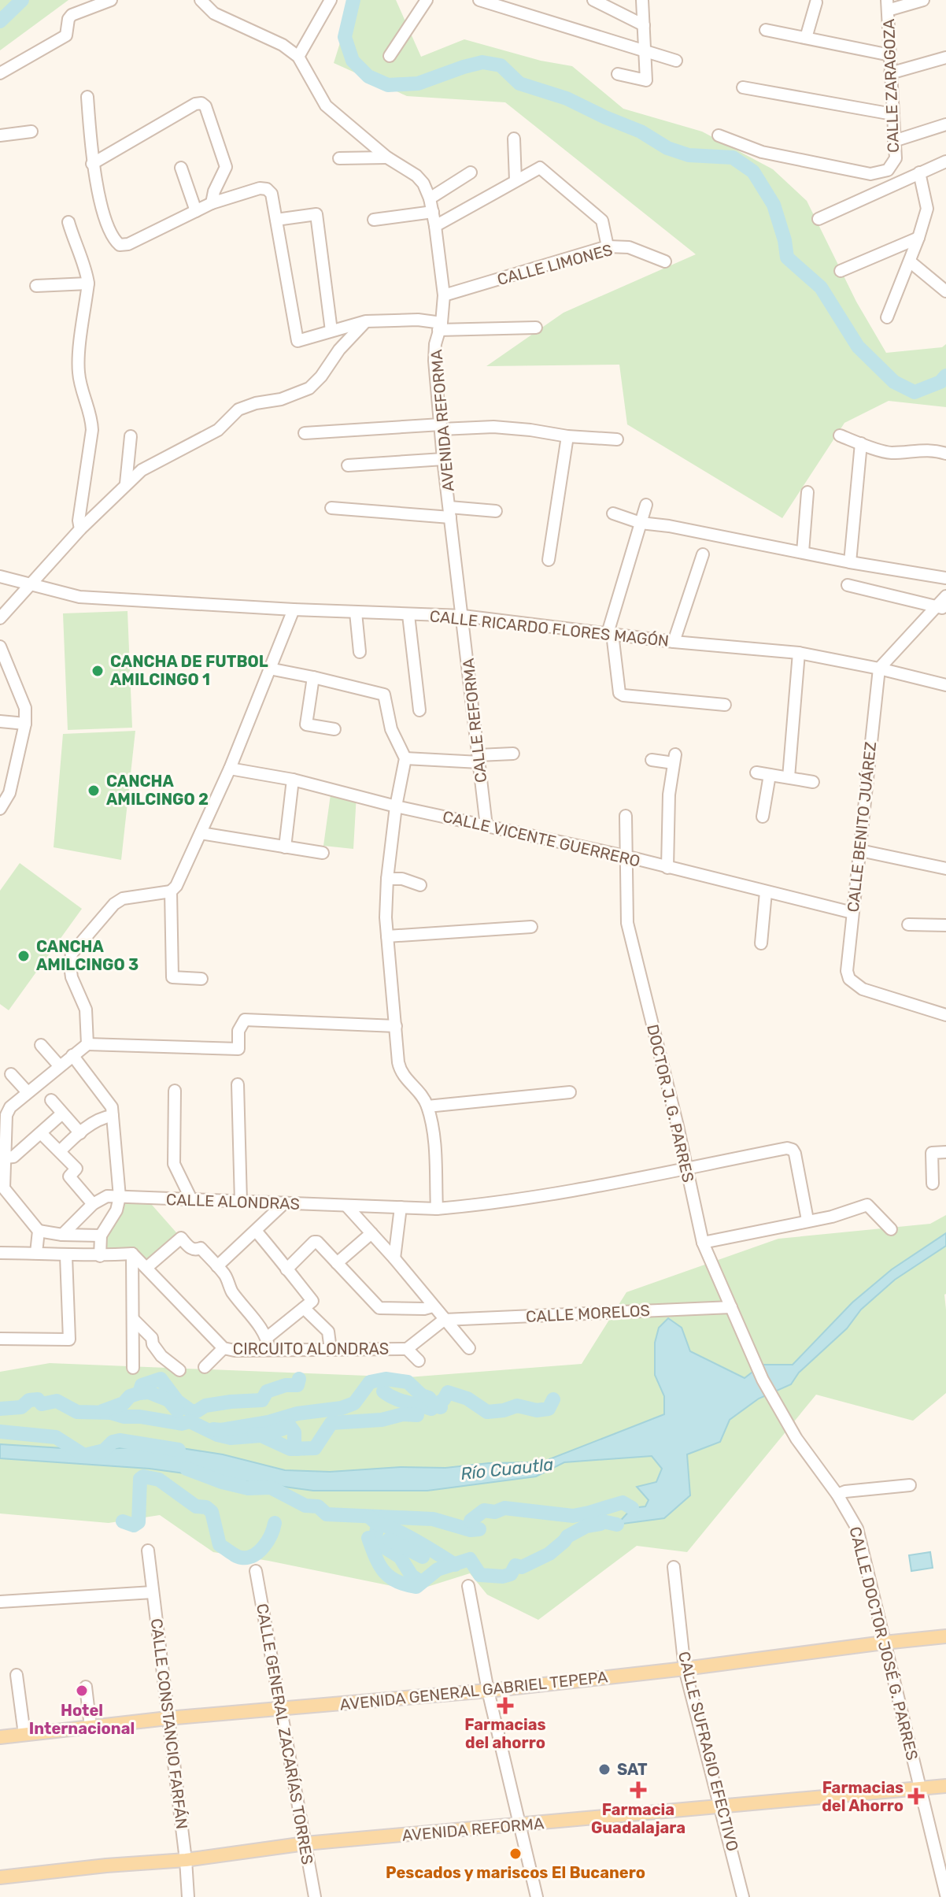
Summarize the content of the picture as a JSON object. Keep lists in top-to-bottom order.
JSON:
{
  "streets": {
    "main road": ["AVENIDA REFORMA", "AVENIDA GENERAL GABRIEL TEPEPA"],
    "street": [
      "CALLE ZARAGOZA",
      "CALLE LIMONES",
      "CALLE RICARDO FLORES MAGÓN",
      "CALLE REFORMA",
      "CALLE BENITO JUÁREZ",
      "CALLE VICENTE GUERRERO",
      "DOCTOR J. G. PARRES",
      "CALLE ALONDRAS",
      "CALLE MORELOS",
      "CIRCUITO ALONDRAS",
      "CALLE DOCTOR JOSÉ G. PARRES",
      "CALLE CONSTANCIO FARFÁN",
      "CALLE GENERAL ZACARÍAS TORRES",
      "CALLE SUFRAGIO EFECTIVO"
    ]
  },
  "crossings": [
    ["CALLE LIMONES", "AVENIDA REFORMA"],
    ["AVENIDA REFORMA", "CALLE RICARDO FLORES MAGÓN"],
    ["AVENIDA REFORMA", "CALLE REFORMA"],
    ["AVENIDA REFORMA", "CALLE DOCTOR JOSÉ G. PARRES"],
    ["AVENIDA REFORMA", "CALLE CONSTANCIO FARFÁN"],
    ["AVENIDA REFORMA", "CALLE GENERAL ZACARÍAS TORRES"],
    ["AVENIDA REFORMA", "CALLE SUFRAGIO EFECTIVO"],
    ["CALLE RICARDO FLORES MAGÓN", "CALLE REFORMA"],
    ["CALLE RICARDO FLORES MAGÓN", "CALLE BENITO JUÁREZ"],
    ["CALLE REFORMA", "CALLE VICENTE GUERRERO"],
    ["CALLE BENITO JUÁREZ", "CALLE VICENTE GUERRERO"],
    ["CALLE VICENTE GUERRERO", "DOCTOR J. G. PARRES"],
    ["DOCTOR J. G. PARRES", "CALLE ALONDRAS"],
    ["DOCTOR J. G. PARRES", "CALLE MORELOS"],
    ["DOCTOR J. G. PARRES", "CALLE DOCTOR JOSÉ G. PARRES"],
    ["CALLE MORELOS", "CIRCUITO ALONDRAS"],
    ["CALLE DOCTOR JOSÉ G. PARRES", "AVENIDA GENERAL GABRIEL TEPEPA"],
    ["AVENIDA GENERAL GABRIEL TEPEPA", "CALLE CONSTANCIO FARFÁN"],
    ["AVENIDA GENERAL GABRIEL TEPEPA", "CALLE GENERAL ZACARÍAS TORRES"],
    ["AVENIDA GENERAL GABRIEL TEPEPA", "CALLE SUFRAGIO EFECTIVO"]
  ],
  "water": ["Río Cuautla"],
  "places": {
    "other": [
      "CANCHA DE FUTBOL AMILCINGO 1",
      "CANCHA AMILCINGO 2",
      "CANCHA AMILCINGO 3",
      "Hotel Internacional",
      "SAT",
      "Pescados y mariscos El Bucanero"
    ],
    "health": ["Farmacias del ahorro", "Farmacia Guadalajara", "Farmacias del Ahorro"]
  }
}
